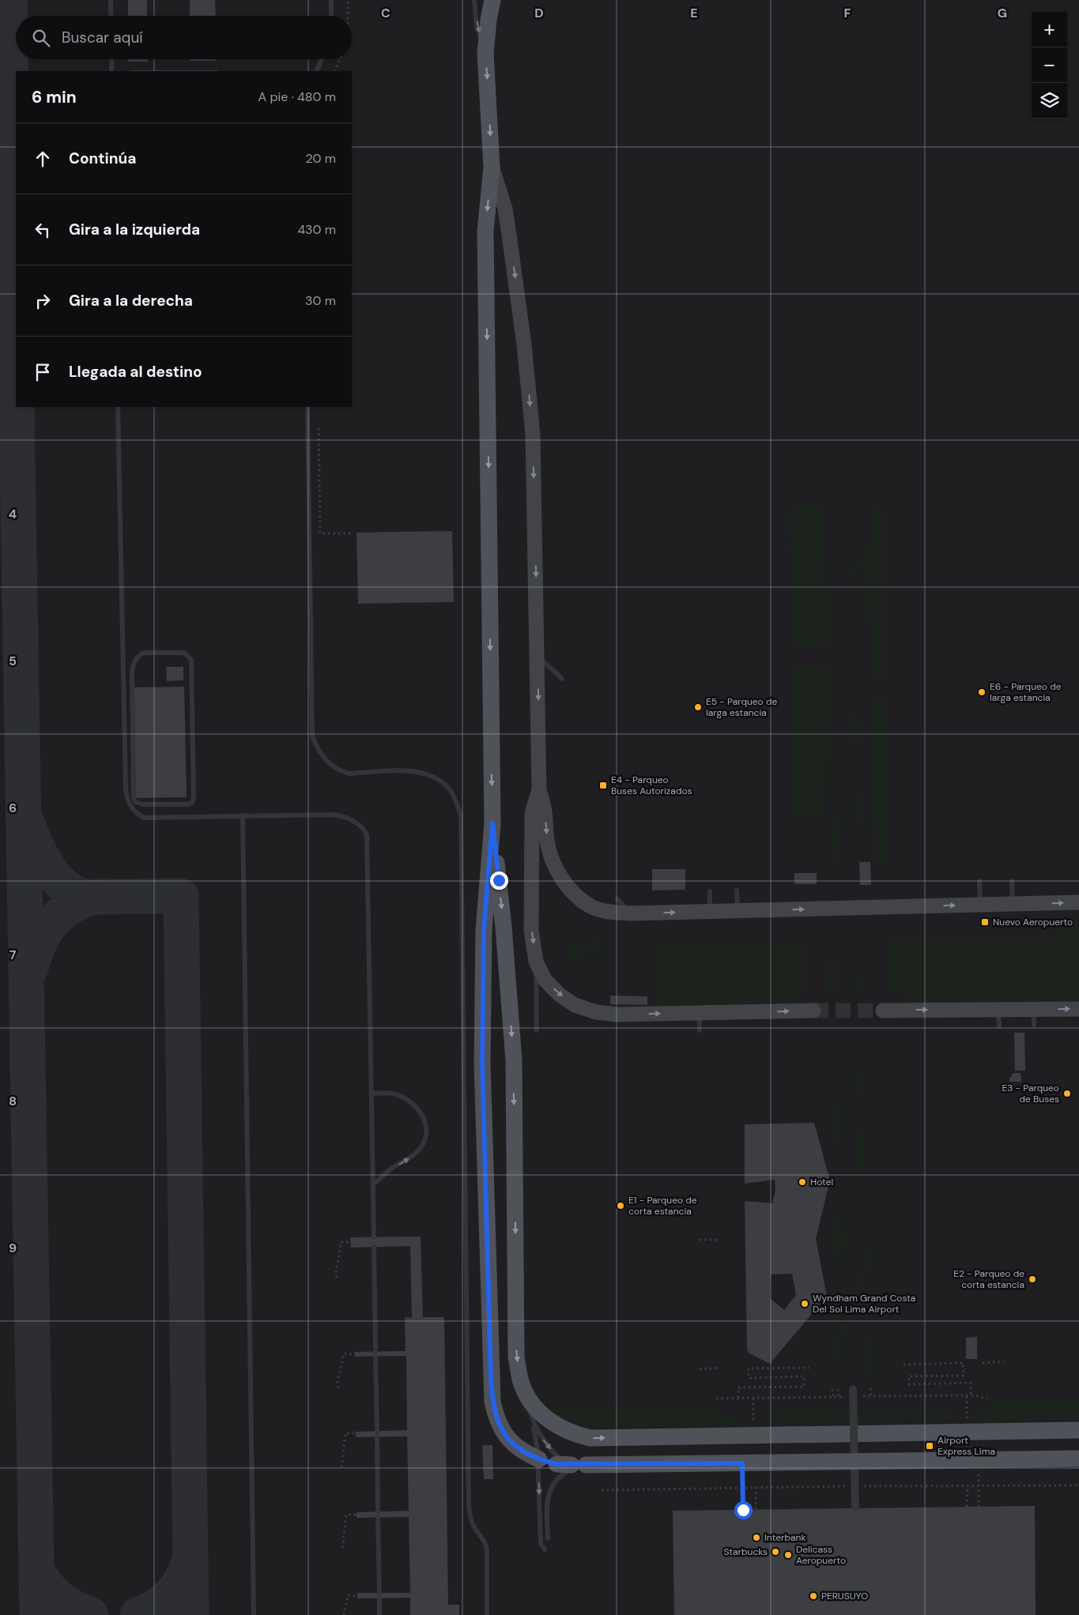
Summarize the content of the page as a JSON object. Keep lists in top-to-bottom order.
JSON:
{
  "places": {
    "other": [
      "E6 - Parqueo de larga estancia",
      "E5 - Parqueo de larga estancia",
      "E3 - Parqueo de Buses",
      "Hotel",
      "E1 - Parqueo de corta estancia",
      "E2 - Parqueo de corta estancia",
      "Wyndham Grand Costa Del Sol Lima Airport",
      "Interbank",
      "Starbucks",
      "Delicass Aeropuerto",
      "PERUSUYO"
    ],
    "transit": ["E4 - Parqueo Buses Autorizados", "Nuevo Aeropuerto", "Airport Express Lima"]
  },
  "page": {
    "map_buttons": ["+", "−"],
    "search": "Buscar aquí",
    "heading": ["6 min", "A pie · 480 m"],
    "list": [
      ["Continúa", "20 m"],
      ["Gira a la izquierda", "430 m"],
      ["Gira a la derecha", "30 m"],
      "Llegada al destino"
    ]
  },
  "grid": {
    "columns": [
      "C",
      "D",
      "E",
      "F",
      "G"
    ],
    "rows": [
      "4",
      "5",
      "6",
      "7",
      "8",
      "9"
    ]
  }
}
